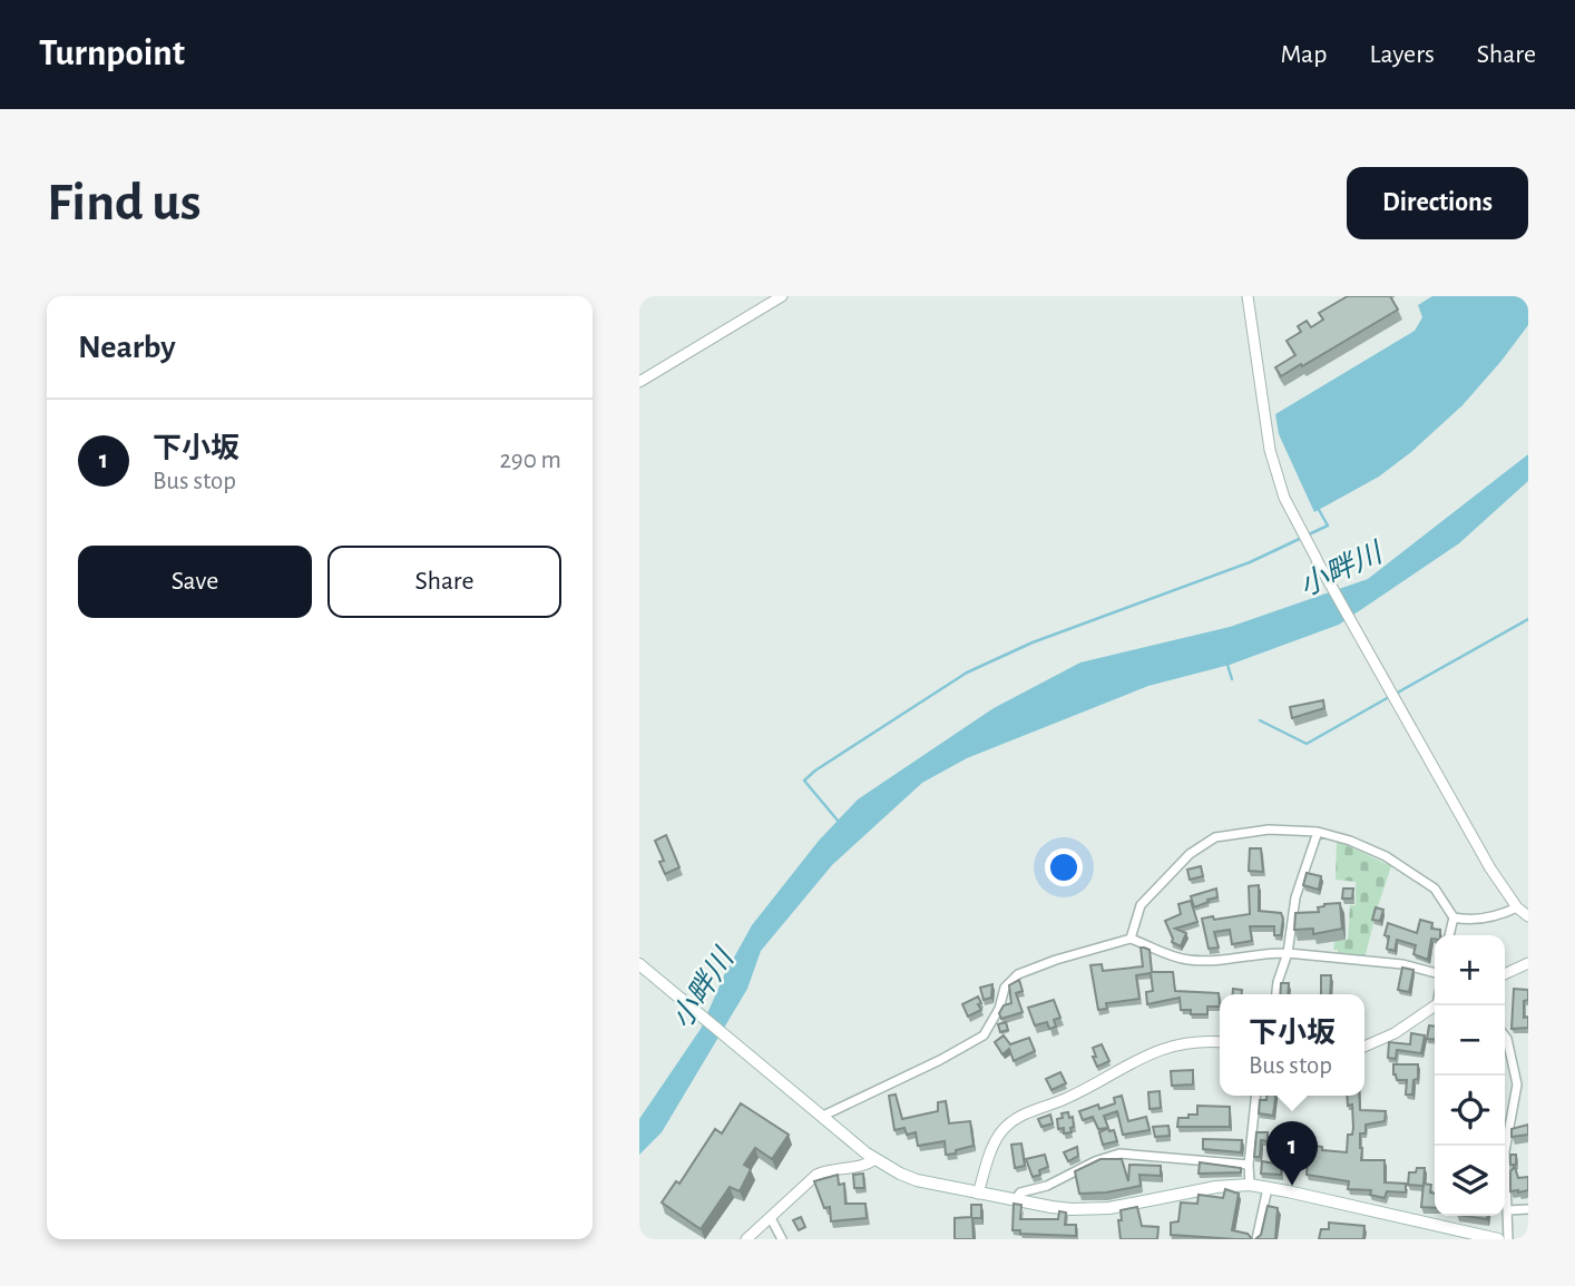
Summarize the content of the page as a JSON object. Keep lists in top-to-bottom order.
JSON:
{
  "water": ["小畔川"],
  "page": {
    "header": "Turnpoint",
    "nav": ["Map", "Layers", "Share"],
    "buttons": [
      "Directions",
      ["Save", "Share"]
    ],
    "title": "Find us",
    "heading": "Nearby",
    "list": [
      {
        "mark": "1",
        "name": "下小坂",
        "note": "Bus stop",
        "value": "290 m"
      }
    ],
    "map_buttons": ["+", "−"],
    "popup": ["下小坂", "Bus stop"],
    "pins": "1"
  }
}
